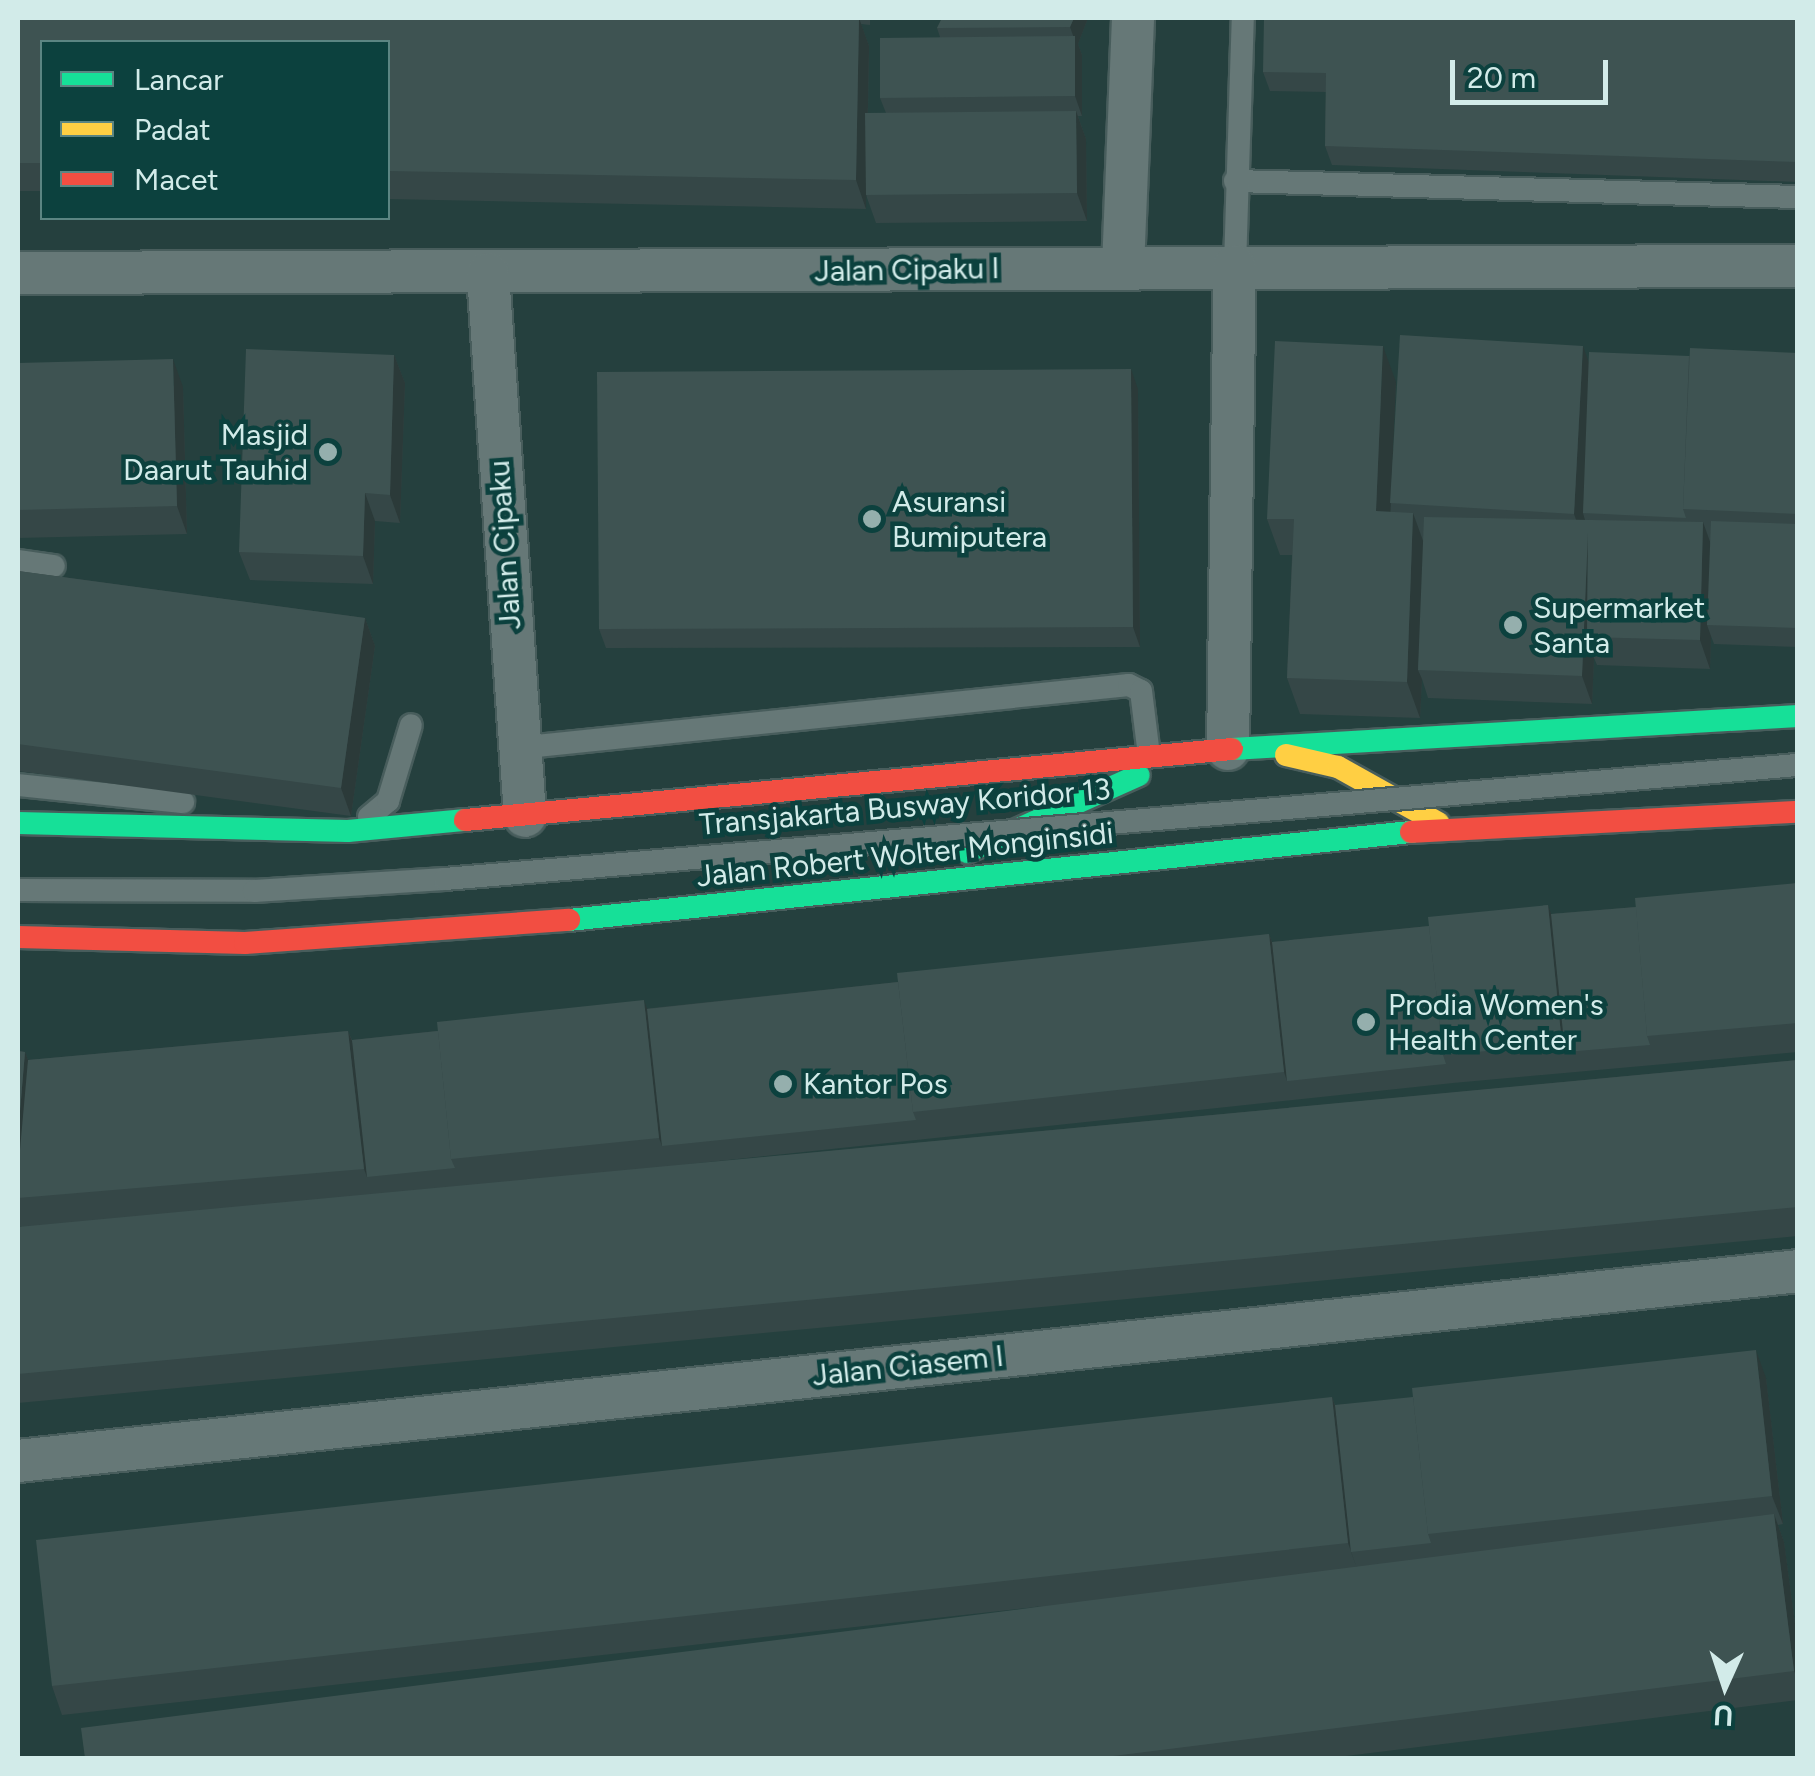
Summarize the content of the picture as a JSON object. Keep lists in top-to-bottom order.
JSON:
{
  "streets": {
    "main road": ["Jalan Robert Wolter Monginsidi"],
    "street": ["Jalan Cipaku I", "Jalan Cipaku", "Jalan Ciasem I"],
    "lane": ["Transjakarta Busway Koridor 13"]
  },
  "crossings": [
    ["Jalan Cipaku I", "Jalan Cipaku"]
  ],
  "places": [
    "Masjid Daarut Tauhid",
    "Asuransi Bumiputera",
    "Supermarket Santa",
    "Prodia Women's Health Center",
    "Kantor Pos"
  ],
  "legend": ["Lancar", "Padat", "Macet"],
  "scale_bar": "20 m",
  "north": "bottom"
}
